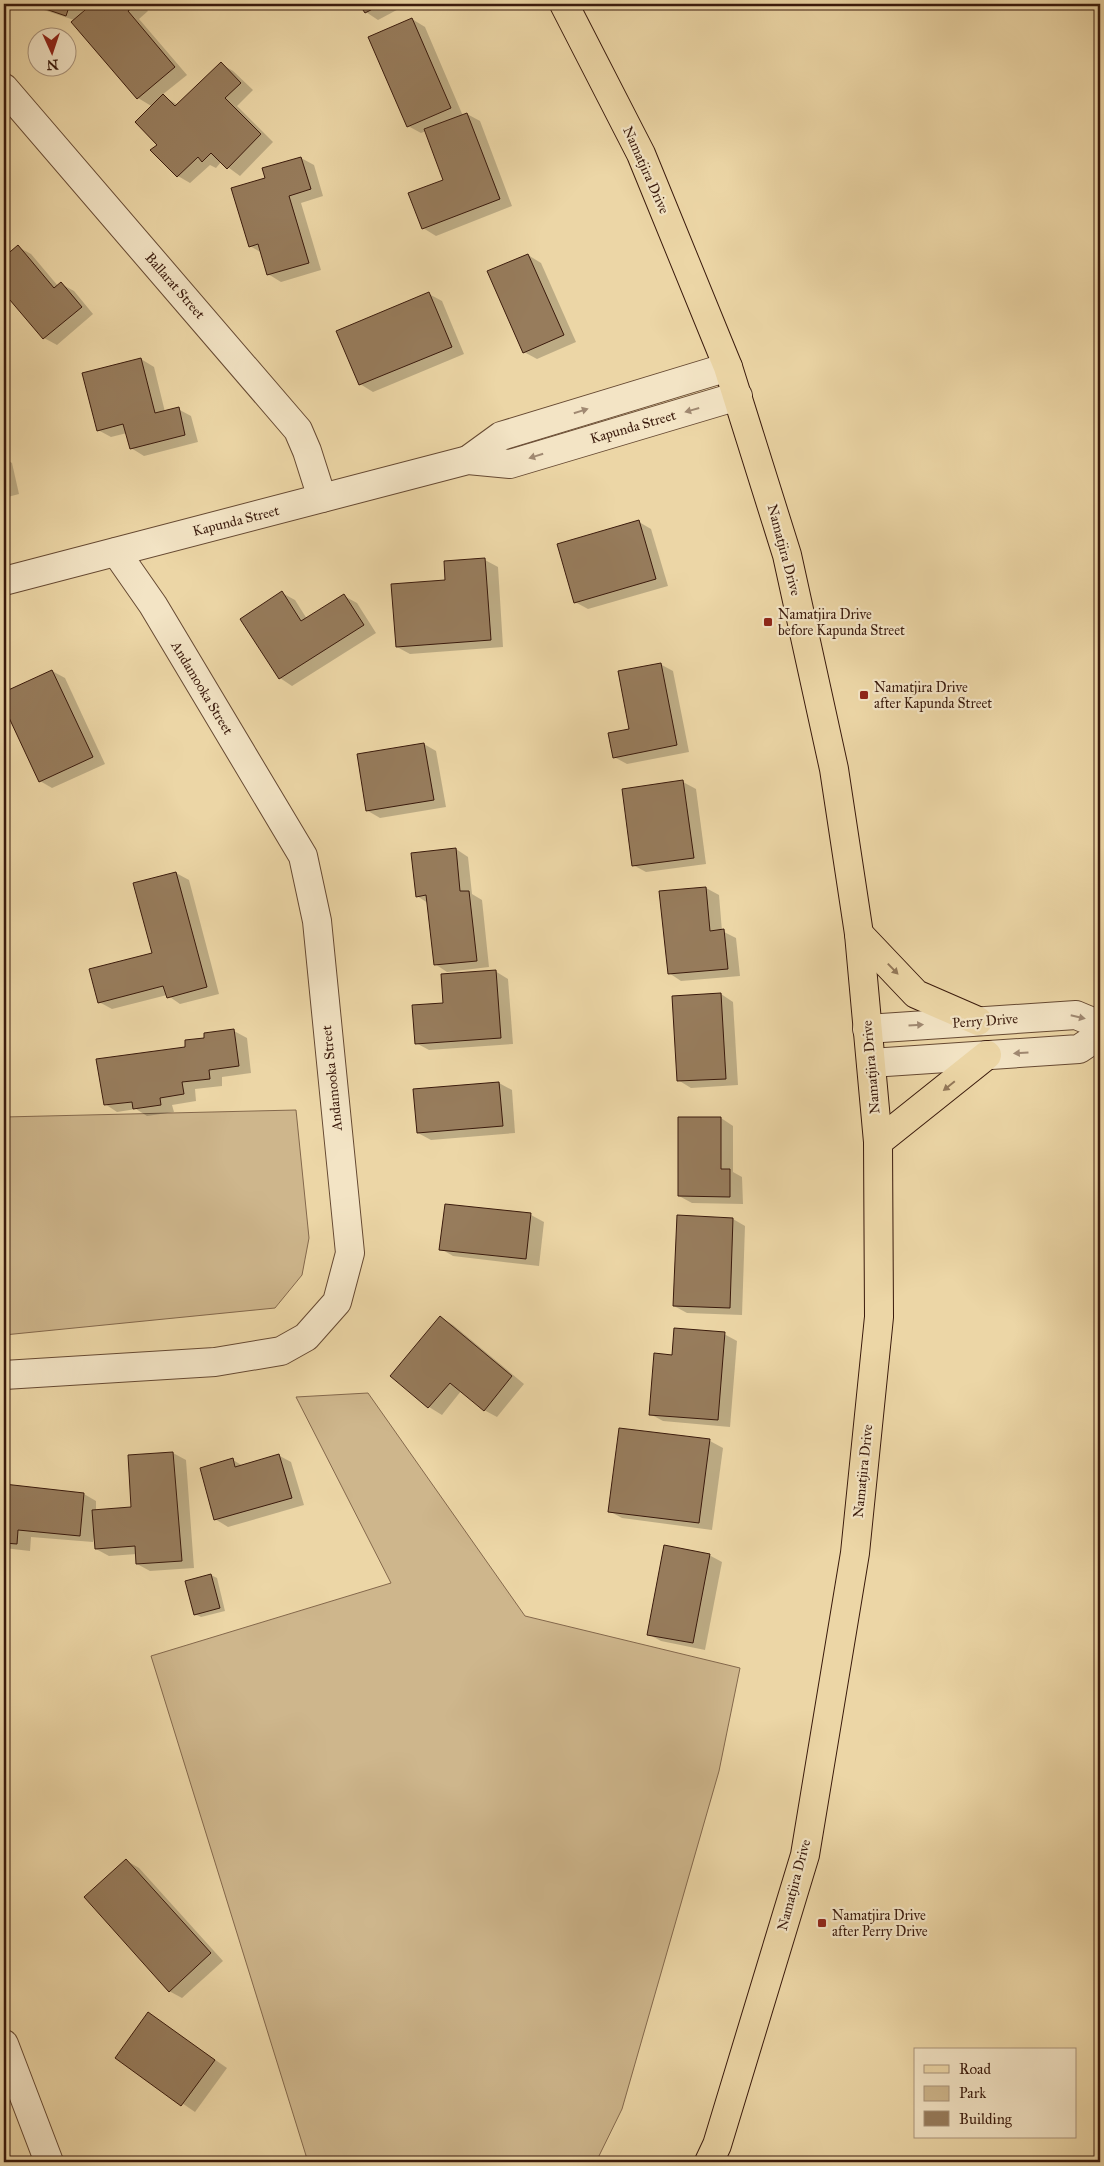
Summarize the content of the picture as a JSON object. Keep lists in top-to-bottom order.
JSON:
{
  "streets": {
    "main road": ["Namatjira Drive"],
    "street": [
      "Ballarat Street",
      "Kapunda Street",
      "Andamooka Street",
      "Perry Drive"
    ]
  },
  "crossings": [
    ["Namatjira Drive", "Kapunda Street"],
    ["Namatjira Drive", "Perry Drive"],
    ["Ballarat Street", "Kapunda Street"],
    ["Kapunda Street", "Andamooka Street"]
  ],
  "places": {
    "transit": ["Namatjira Drive before Kapunda Street", "Namatjira Drive after Kapunda Street", "Namatjira Drive after Perry Drive"]
  },
  "legend": ["Road", "Park", "Building"],
  "north": "bottom"
}
